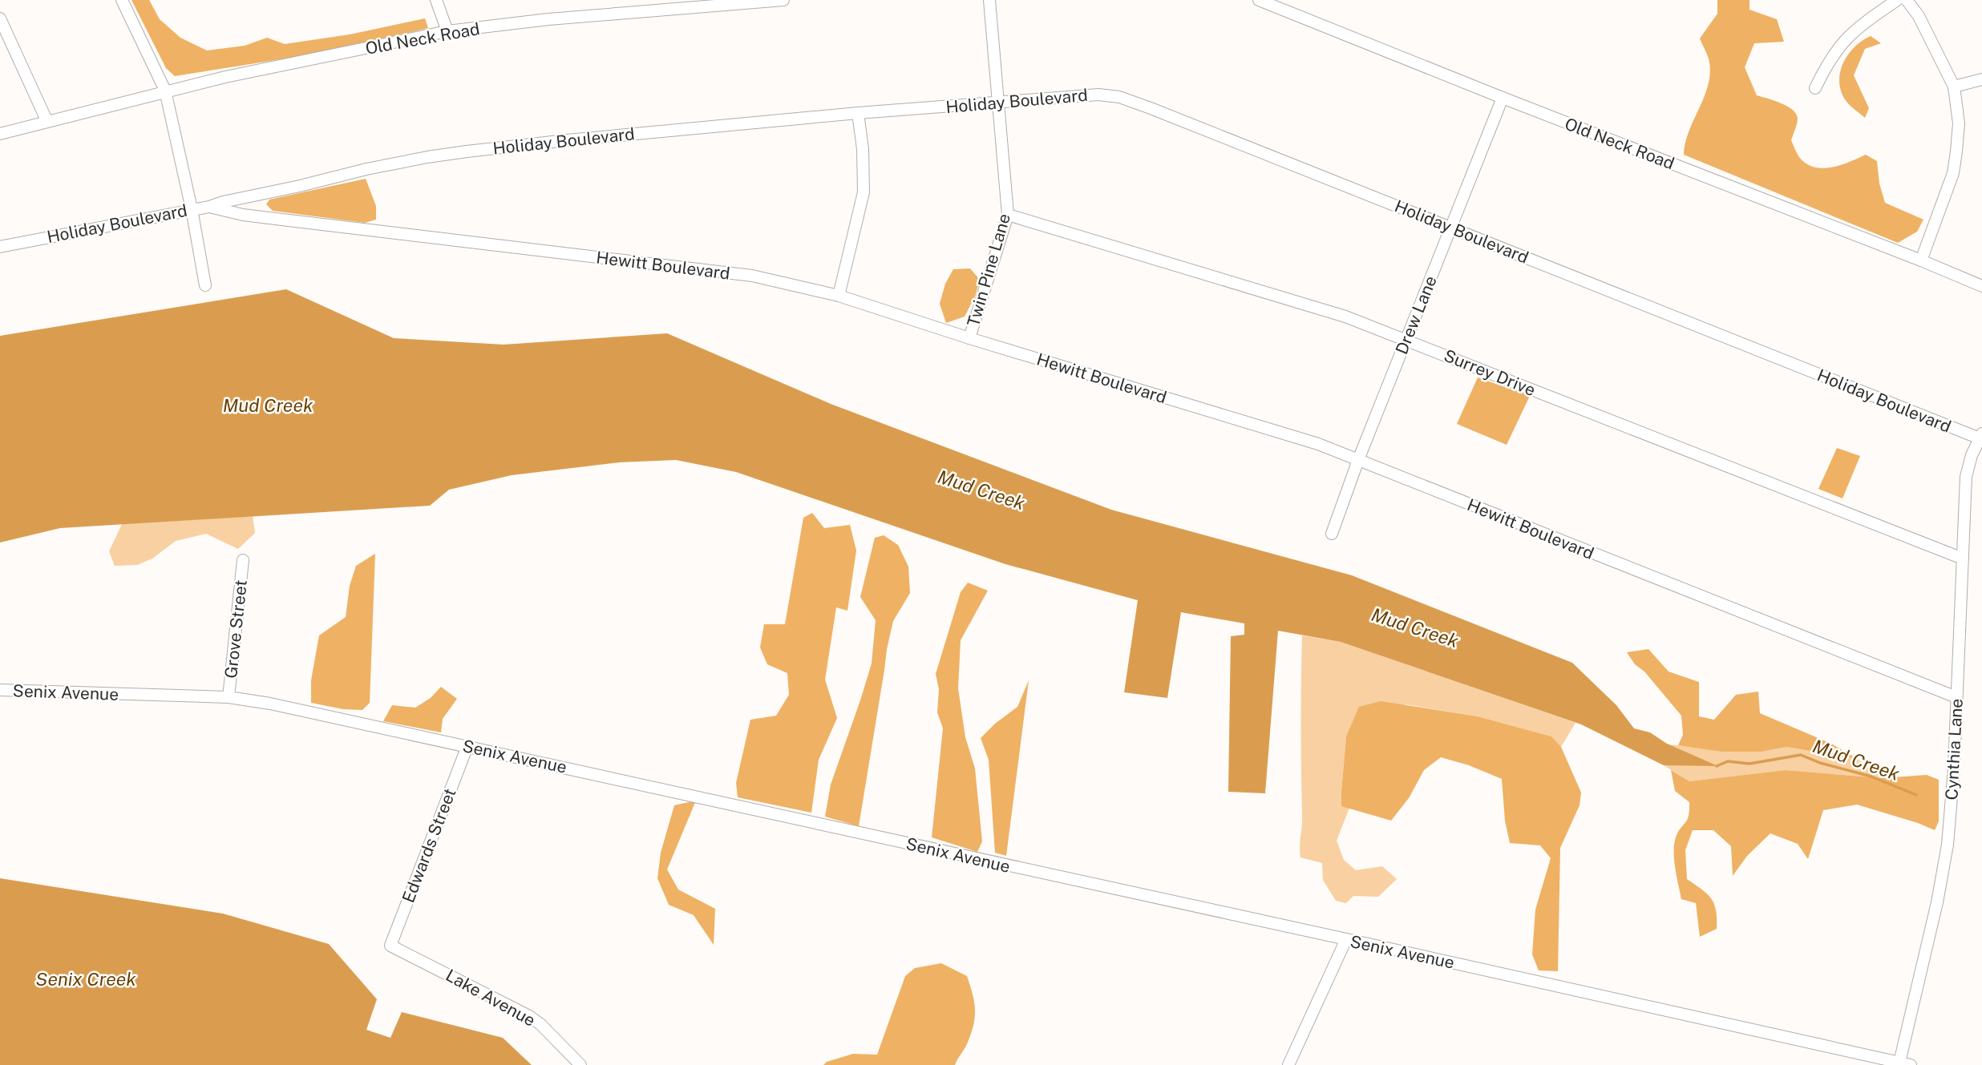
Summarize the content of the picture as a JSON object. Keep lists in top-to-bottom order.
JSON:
{
  "streets": {
    "street": [
      "Old Neck Road",
      "Holiday Boulevard",
      "Hewitt Boulevard",
      "Twin Pine Lane",
      "Drew Lane",
      "Surrey Drive",
      "Grove Street",
      "Senix Avenue",
      "Cynthia Lane",
      "Edwards Street",
      "Lake Avenue"
    ]
  },
  "crossings": [
    ["Old Neck Road", "Drew Lane"],
    ["Holiday Boulevard", "Hewitt Boulevard"],
    ["Holiday Boulevard", "Twin Pine Lane"],
    ["Holiday Boulevard", "Drew Lane"],
    ["Holiday Boulevard", "Cynthia Lane"],
    ["Hewitt Boulevard", "Twin Pine Lane"],
    ["Hewitt Boulevard", "Drew Lane"],
    ["Hewitt Boulevard", "Cynthia Lane"],
    ["Twin Pine Lane", "Surrey Drive"],
    ["Drew Lane", "Surrey Drive"],
    ["Surrey Drive", "Cynthia Lane"],
    ["Grove Street", "Senix Avenue"],
    ["Senix Avenue", "Cynthia Lane"],
    ["Senix Avenue", "Edwards Street"],
    ["Edwards Street", "Lake Avenue"]
  ],
  "water": ["Mud Creek", "Senix Creek"]
}
